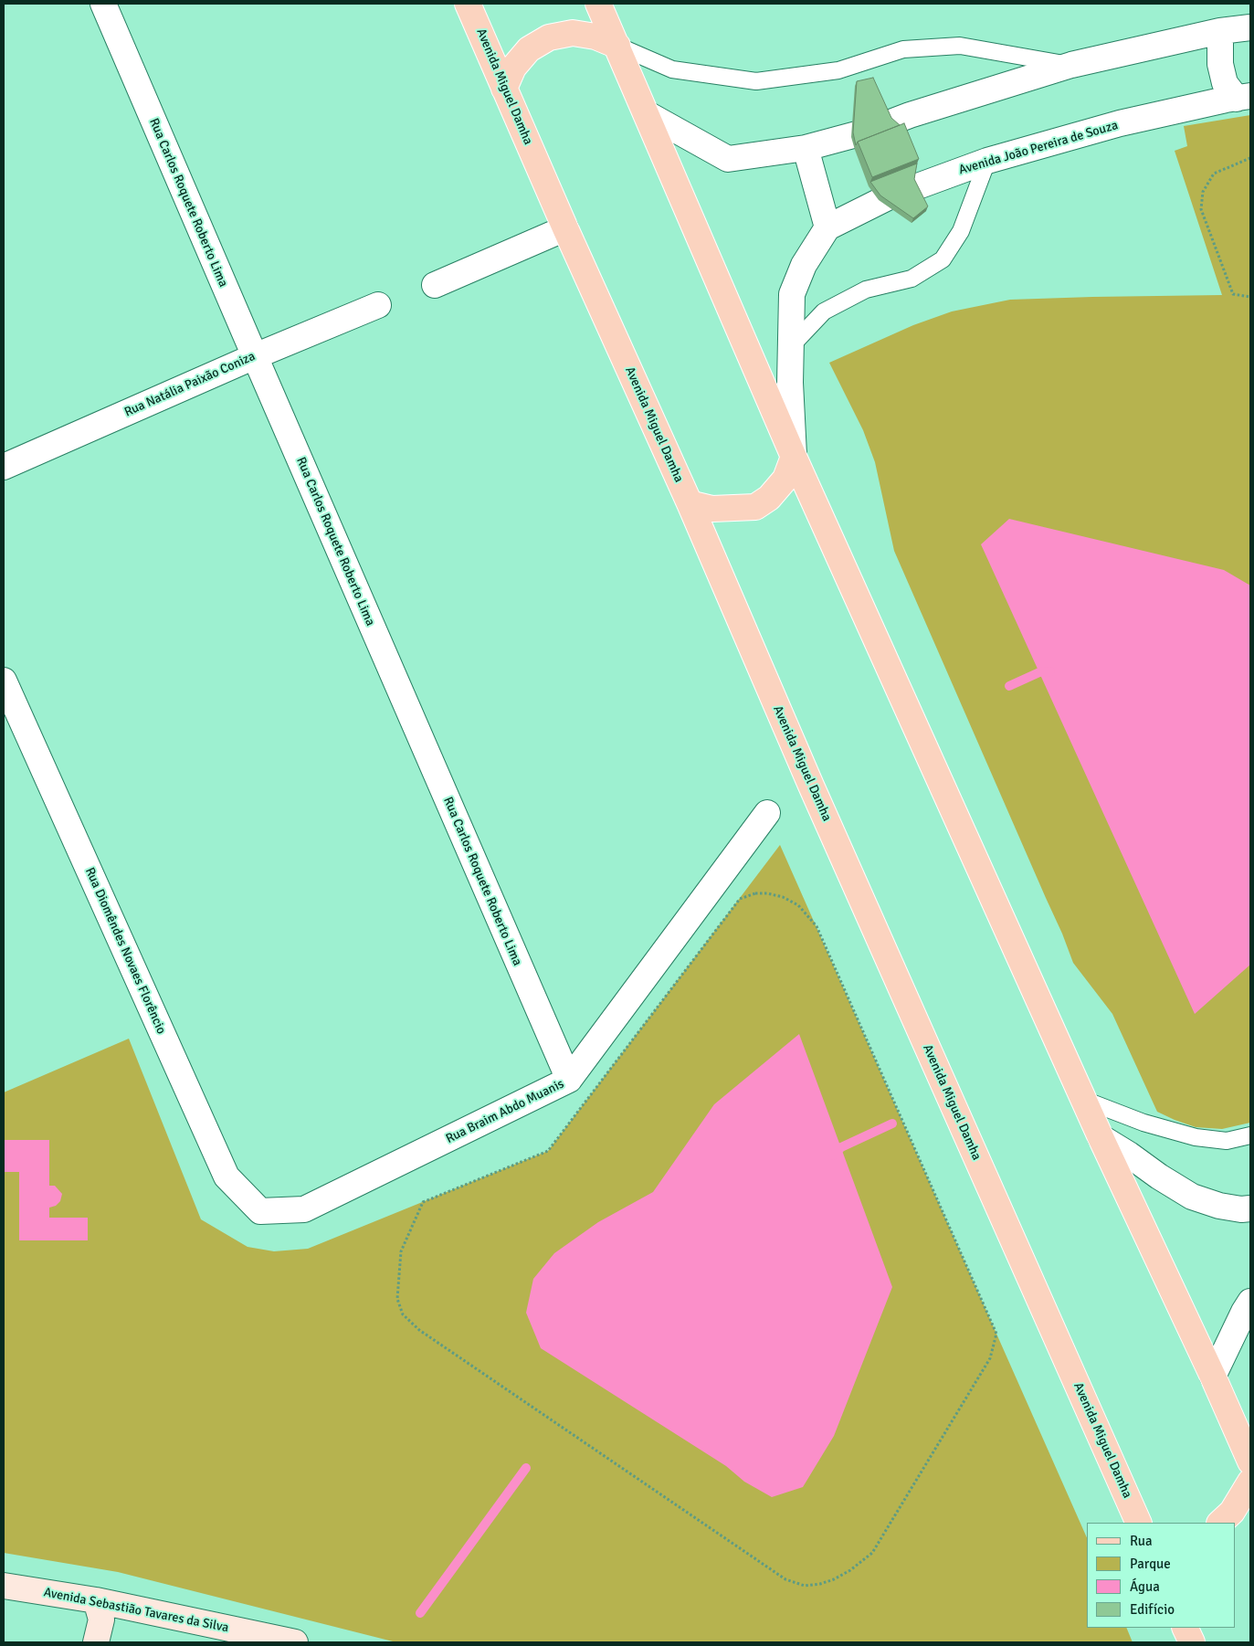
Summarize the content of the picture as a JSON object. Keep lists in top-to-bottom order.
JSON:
{
  "streets": {
    "main road": ["Avenida Miguel Damha", "Avenida Sebastião Tavares da Silva"],
    "street": [
      "Avenida João Pereira de Souza",
      "Rua Carlos Roquete Roberto Lima",
      "Rua Natália Paixão Coniza",
      "Rua Diomêndes Novaes Florêncio",
      "Rua Braim Abdo Muanis"
    ]
  },
  "crossings": [
    ["Rua Carlos Roquete Roberto Lima", "Rua Natália Paixão Coniza"],
    ["Rua Carlos Roquete Roberto Lima", "Rua Braim Abdo Muanis"],
    ["Rua Diomêndes Novaes Florêncio", "Rua Braim Abdo Muanis"]
  ],
  "legend": [
    "Rua",
    "Parque",
    "Água",
    "Edifício"
  ]
}
